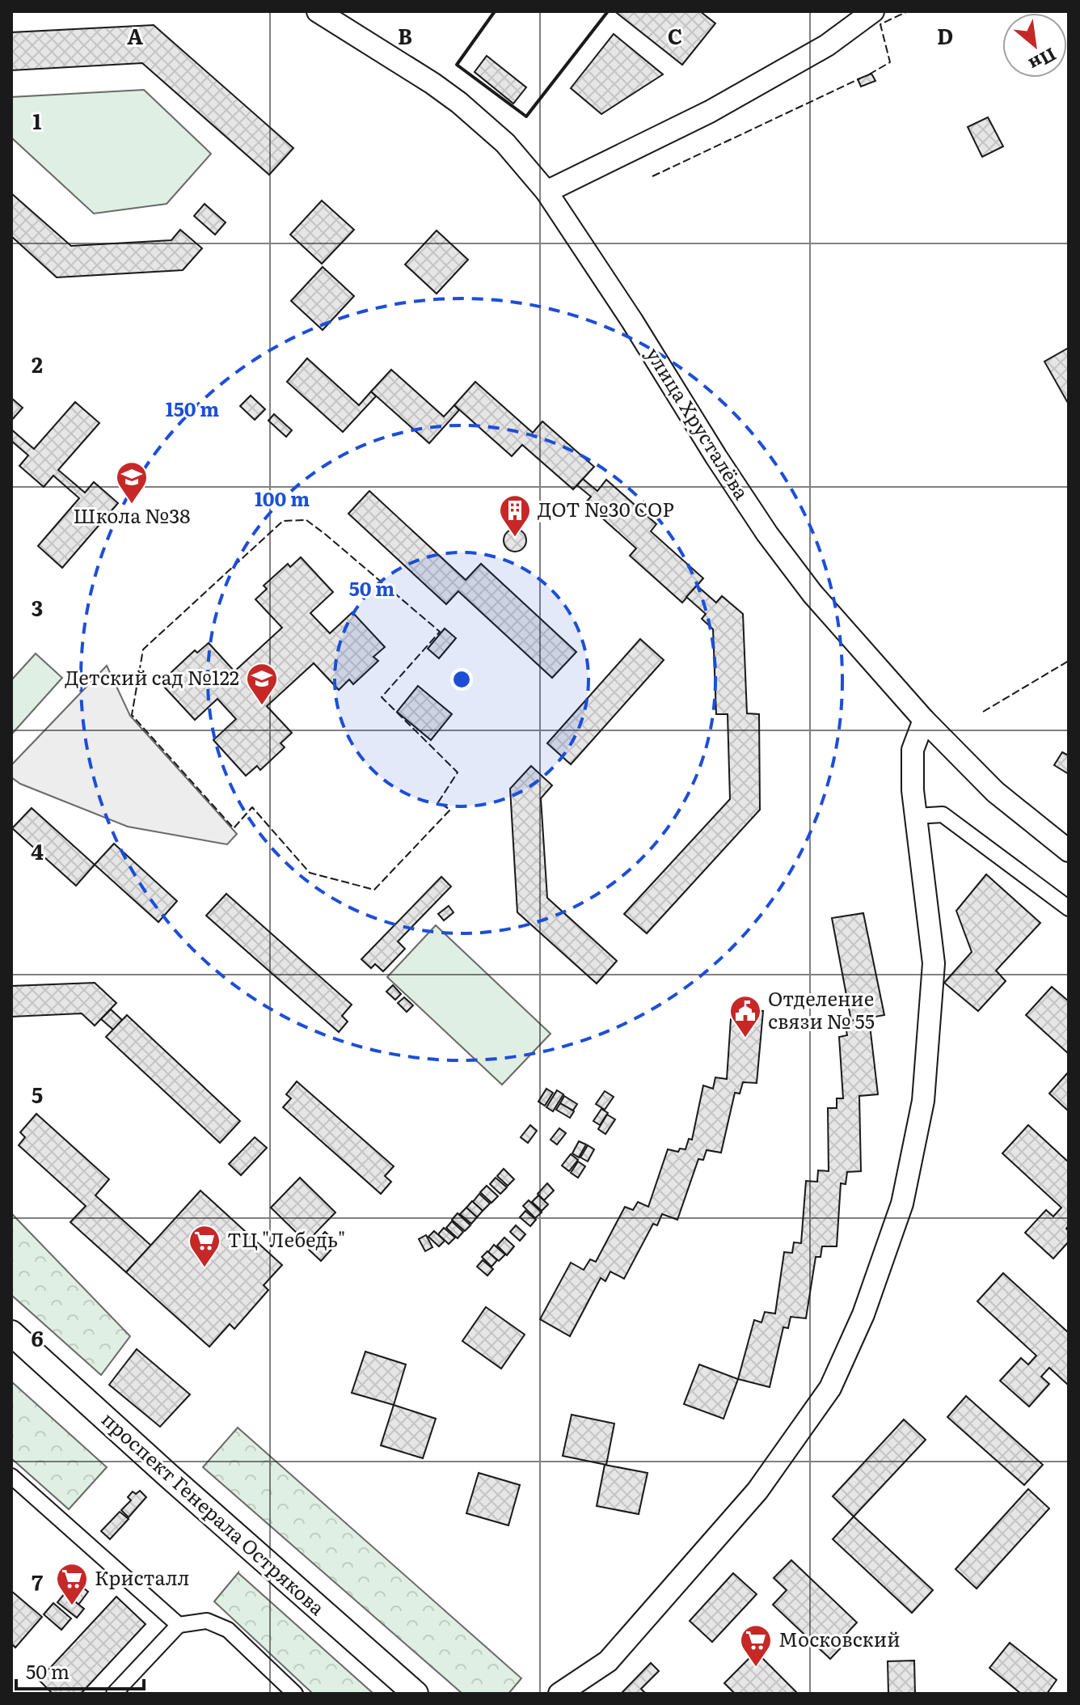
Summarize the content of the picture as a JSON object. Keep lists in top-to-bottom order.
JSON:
{
  "streets": {
    "main road": ["улица Хрусталёва", "проспект Генерала Острякова"]
  },
  "places": {
    "school or university": ["Школа №38", "Детский сад №122"],
    "building": ["ДОТ №30 СОР"],
    "public building": ["Отделение связи № 55"],
    "supermarket": ["ТЦ \"Лебедь\"", "Кристалл", "Московский"]
  },
  "scale_bar": "50 m",
  "north": "bottom right",
  "grid": {
    "columns": [
      "A",
      "B",
      "C",
      "D"
    ],
    "rows": [
      "1",
      "2",
      "3",
      "4",
      "5",
      "6",
      "7"
    ]
  },
  "rings": ["150 m", "100 m", "50 m"]
}
